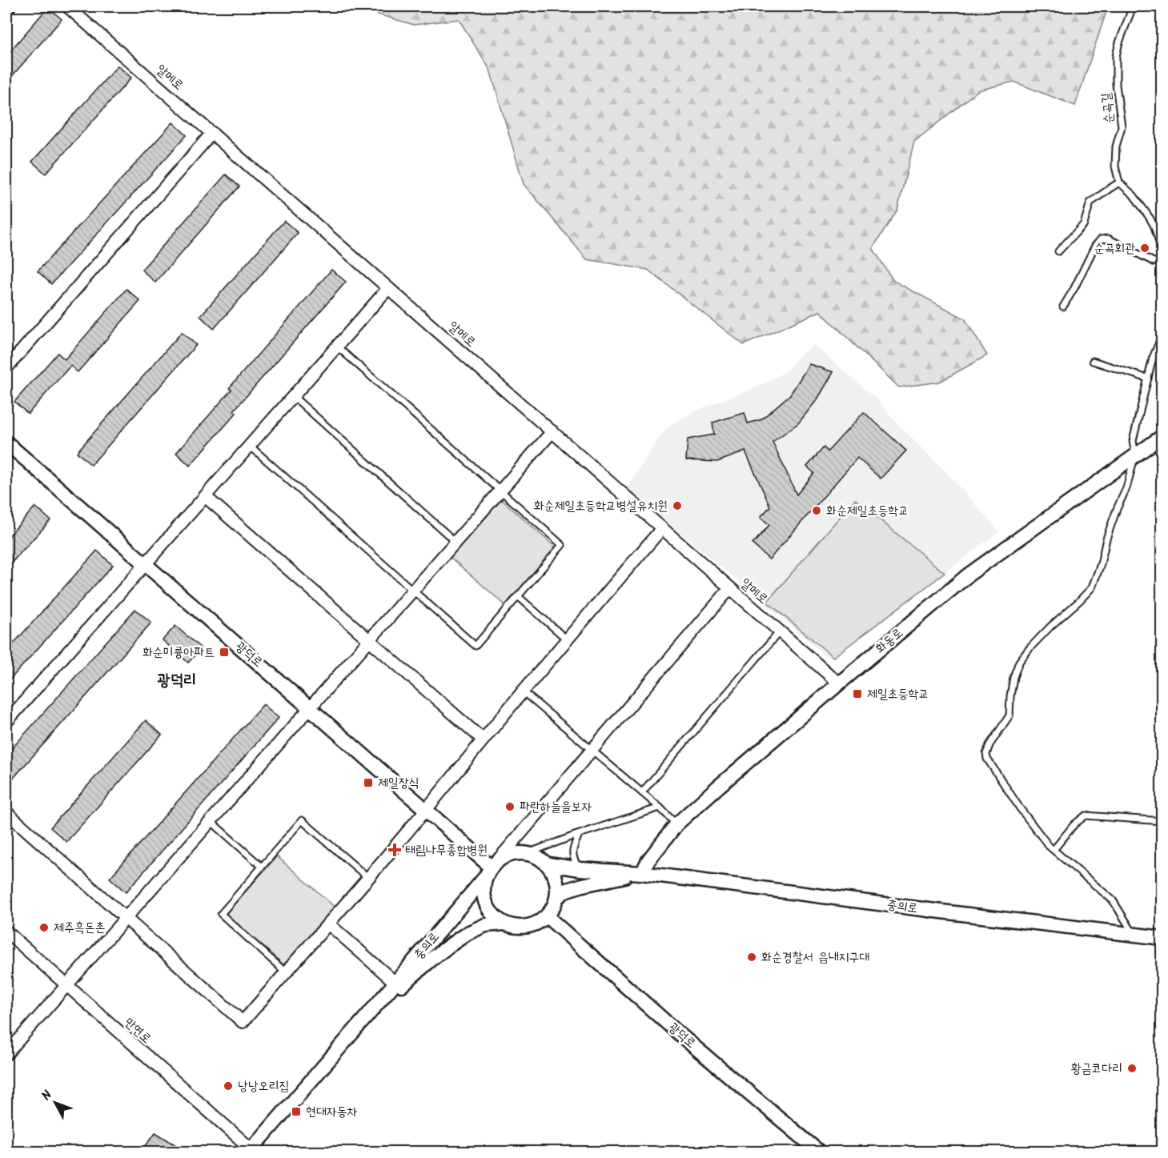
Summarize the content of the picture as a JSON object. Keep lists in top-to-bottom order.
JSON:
{
  "streets": {
    "street": [
      "알메로",
      "화동로",
      "광덕로",
      "충의로",
      "만연로"
    ],
    "lane": ["순곡길"]
  },
  "crossings": [
    ["알메로", "화동로"],
    ["화동로", "충의로"],
    ["광덕로", "충의로"],
    ["충의로", "만연로"]
  ],
  "districts": ["광덕리"],
  "places": {
    "other": [
      "순곡회관",
      "화순제일초등학교병설유치원",
      "화순제일초등학교",
      "파란하늘을보자",
      "제주흑돈촌",
      "화순경찰서 읍내지구대",
      "황금코다리",
      "낭낭오리집"
    ],
    "transit": [
      "화순미륭아파트",
      "제일초등학교",
      "제일장식",
      "현대자동차"
    ],
    "health": ["태림나무종합병원"]
  },
  "north": "top left"
}
